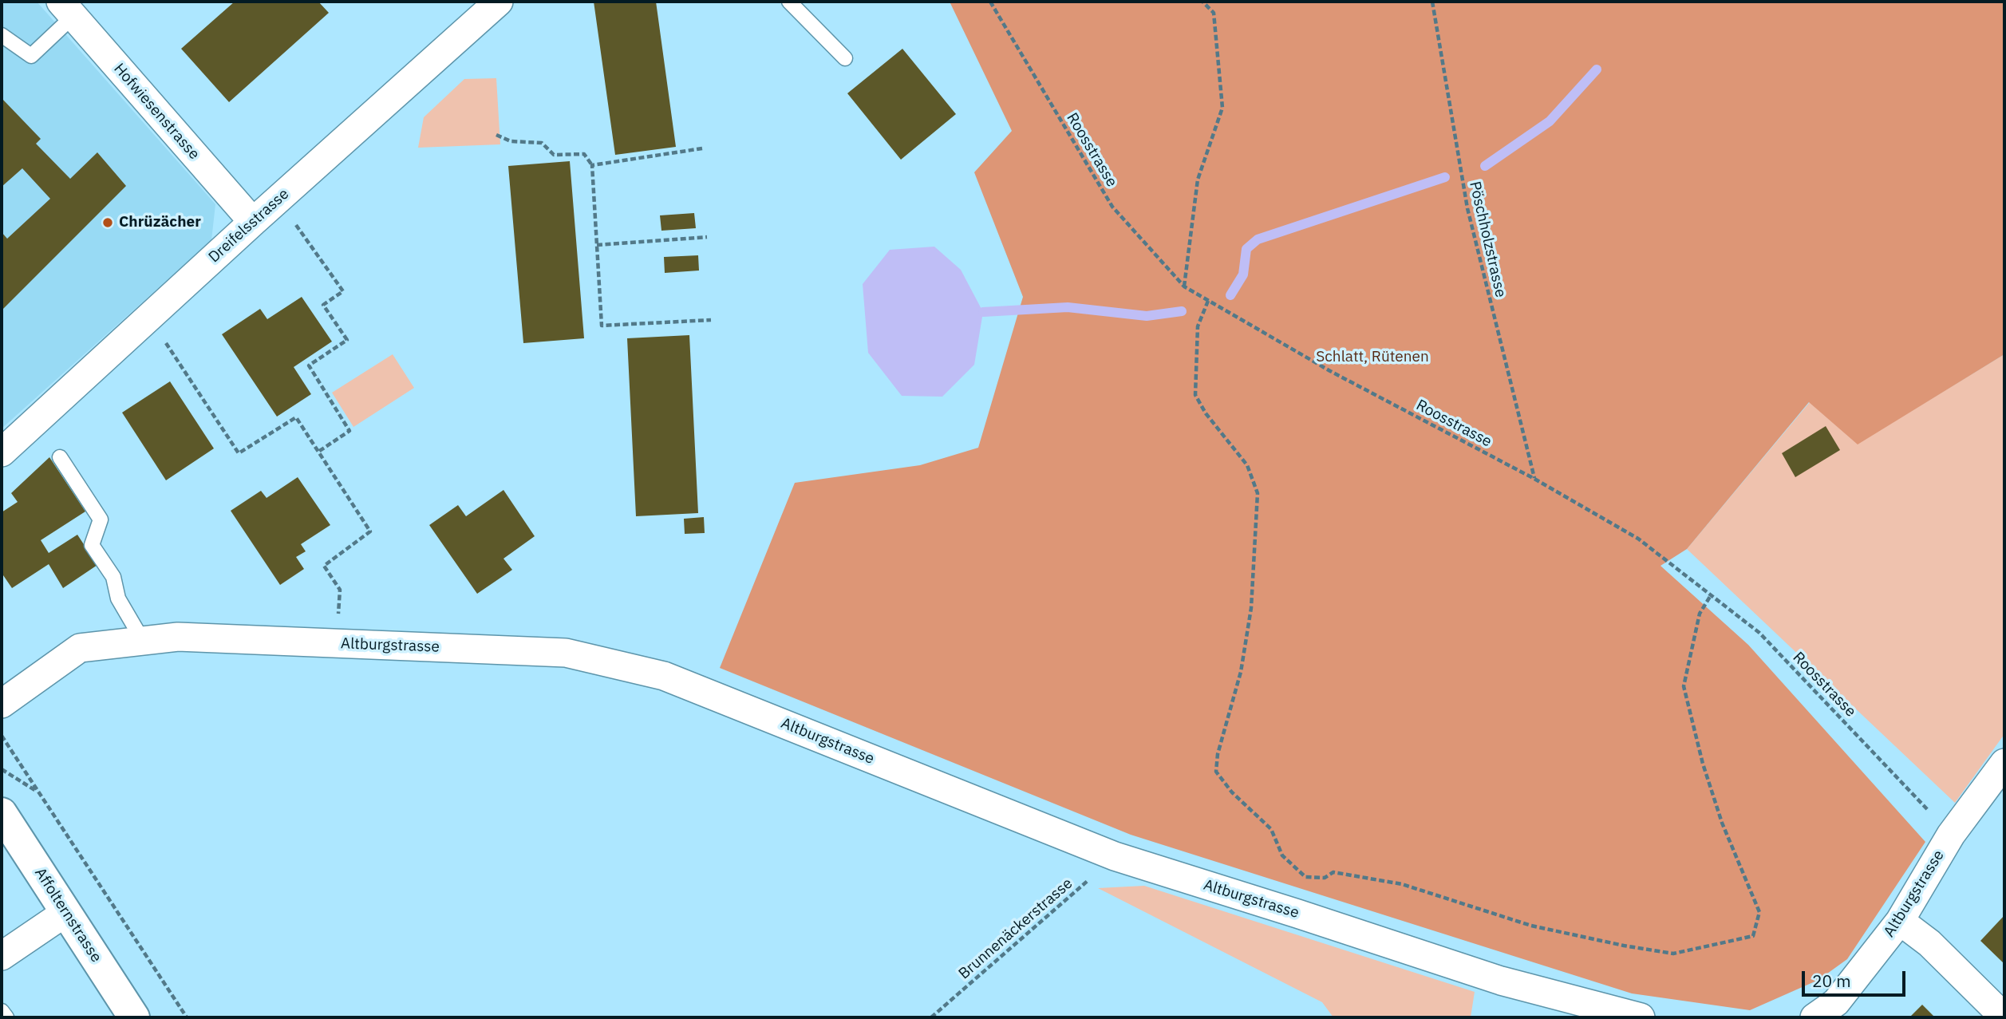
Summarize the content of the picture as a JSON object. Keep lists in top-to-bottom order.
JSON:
{
  "streets": {
    "street": [
      "Hofwiesenstrasse",
      "Dreifelsstrasse",
      "Altburgstrasse",
      "Affolternstrasse"
    ],
    "path": ["Roosstrasse", "Pöschholzstrasse", "Brunnenäckerstrasse"]
  },
  "crossings": [
    ["Hofwiesenstrasse", "Dreifelsstrasse"],
    ["Roosstrasse", "Pöschholzstrasse"],
    ["Roosstrasse", "Altburgstrasse"],
    ["Altburgstrasse", "Brunnenäckerstrasse"]
  ],
  "parks": ["Schlatt, Rütenen"],
  "places": ["Chrüzächer"],
  "scale_bar": "20 m"
}
